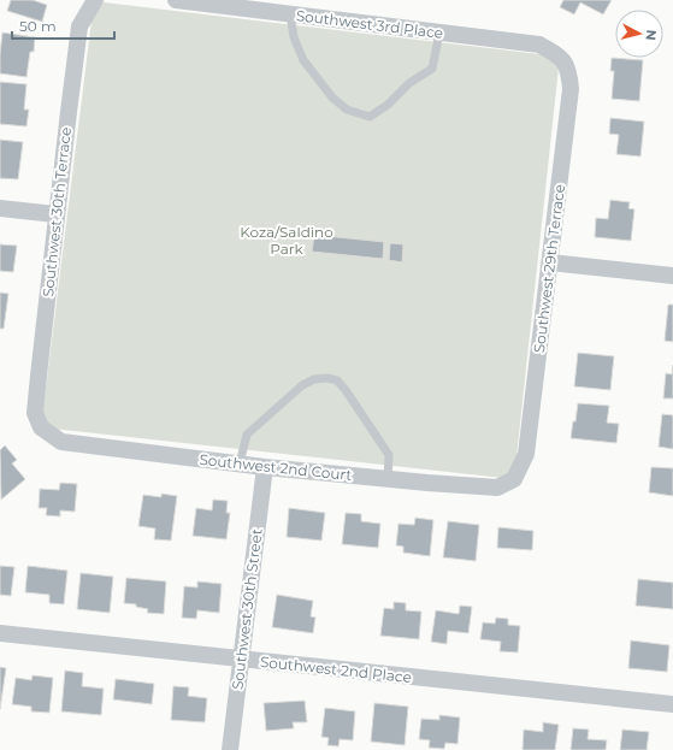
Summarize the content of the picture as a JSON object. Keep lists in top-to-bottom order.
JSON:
{
  "streets": {
    "street": [
      "Southwest 3rd Place",
      "Southwest 30th Terrace",
      "Southwest 29th Terrace",
      "Southwest 2nd Court",
      "Southwest 30th Street",
      "Southwest 2nd Place"
    ]
  },
  "crossings": [
    ["Southwest 3rd Place", "Southwest 29th Terrace"],
    ["Southwest 30th Terrace", "Southwest 2nd Court"],
    ["Southwest 29th Terrace", "Southwest 2nd Court"],
    ["Southwest 2nd Court", "Southwest 30th Street"],
    ["Southwest 30th Street", "Southwest 2nd Place"]
  ],
  "parks": ["Koza/Saldino Park"],
  "scale_bar": "50 m",
  "north": "right"
}
